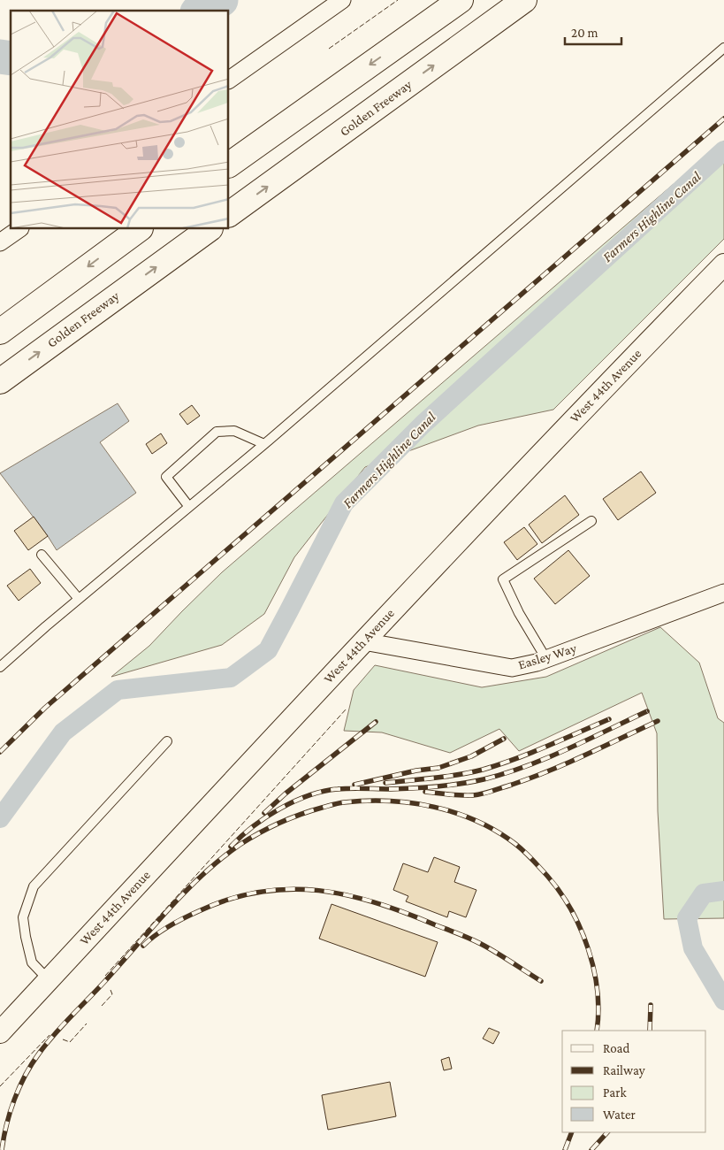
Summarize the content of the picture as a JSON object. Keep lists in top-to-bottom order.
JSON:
{
  "streets": {
    "highway": ["Golden Freeway"],
    "street": ["West 44th Avenue", "Easley Way"]
  },
  "crossings": [
    ["West 44th Avenue", "Easley Way"]
  ],
  "water": ["Farmers Highline Canal"],
  "legend": [
    "Road",
    "Railway",
    "Park",
    "Water"
  ],
  "scale_bar": "20 m"
}
